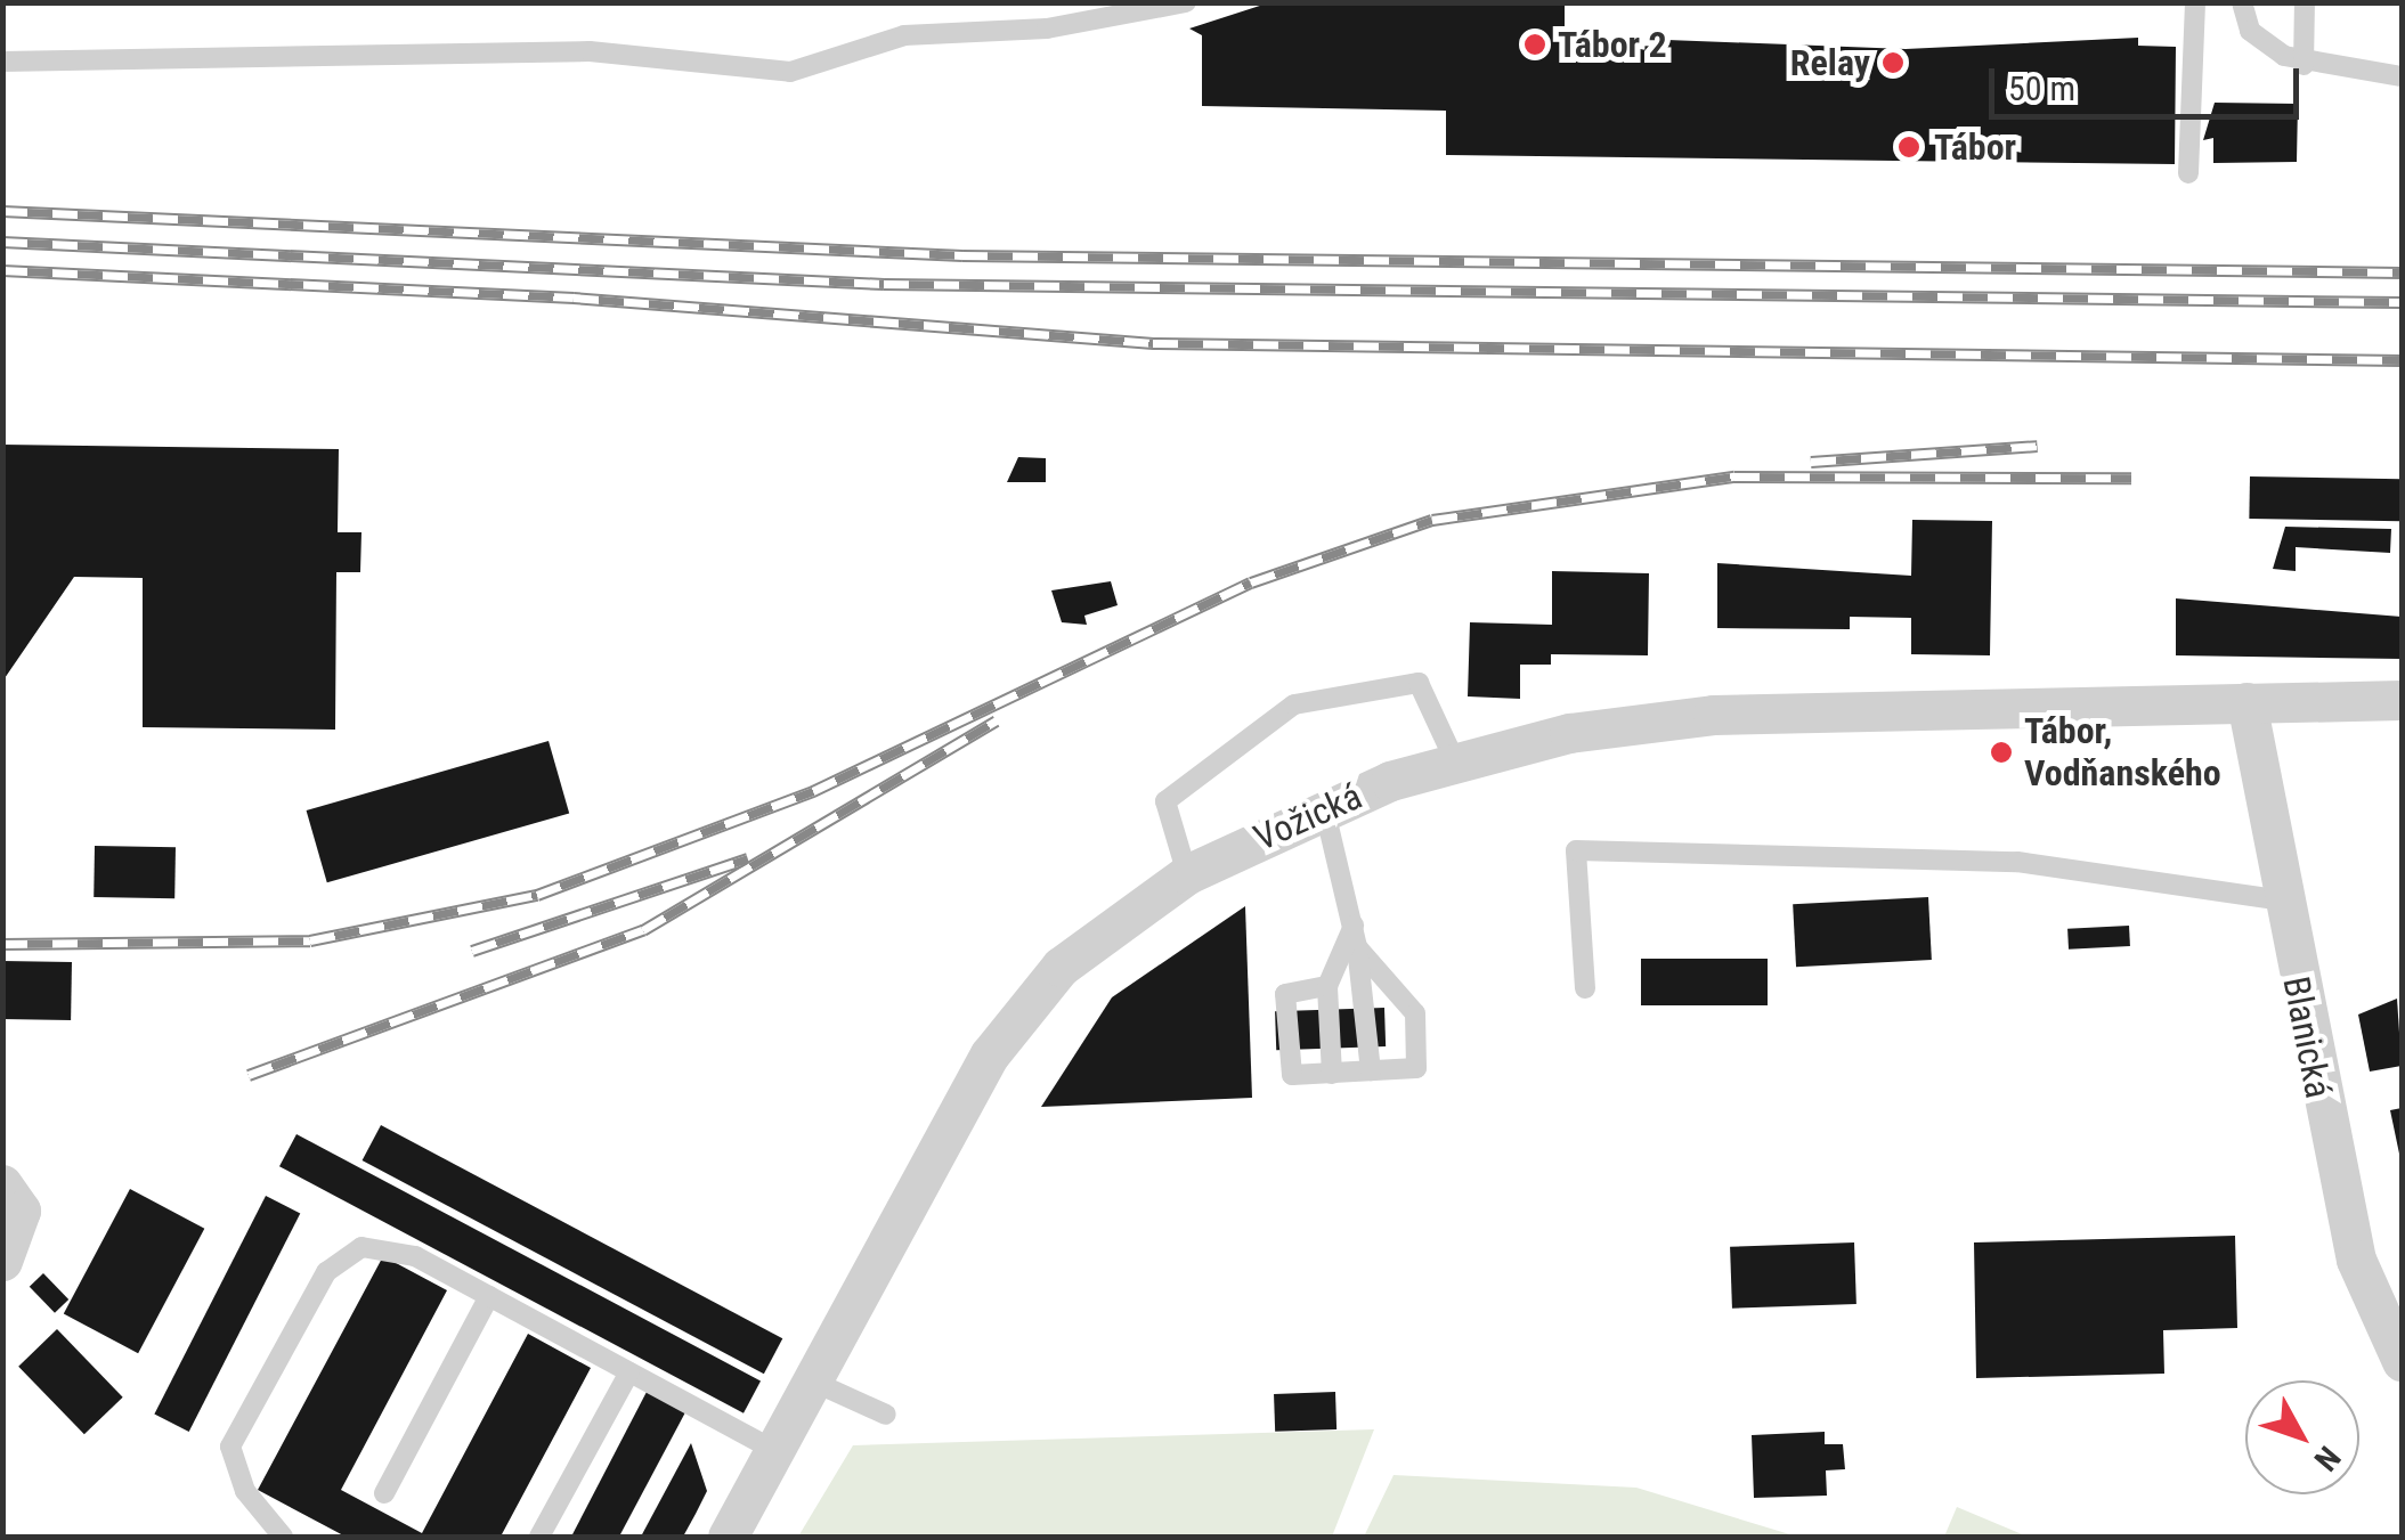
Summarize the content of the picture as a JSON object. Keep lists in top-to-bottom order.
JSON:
{
  "streets": {
    "street": ["Vožická", "Blanická"]
  },
  "crossings": [
    ["Vožická", "Blanická"]
  ],
  "places": [
    "Tábor 2",
    "Relay",
    "Tábor",
    "Tábor, Vodňanského"
  ],
  "scale_bar": "50 m",
  "north": "bottom right"
}
